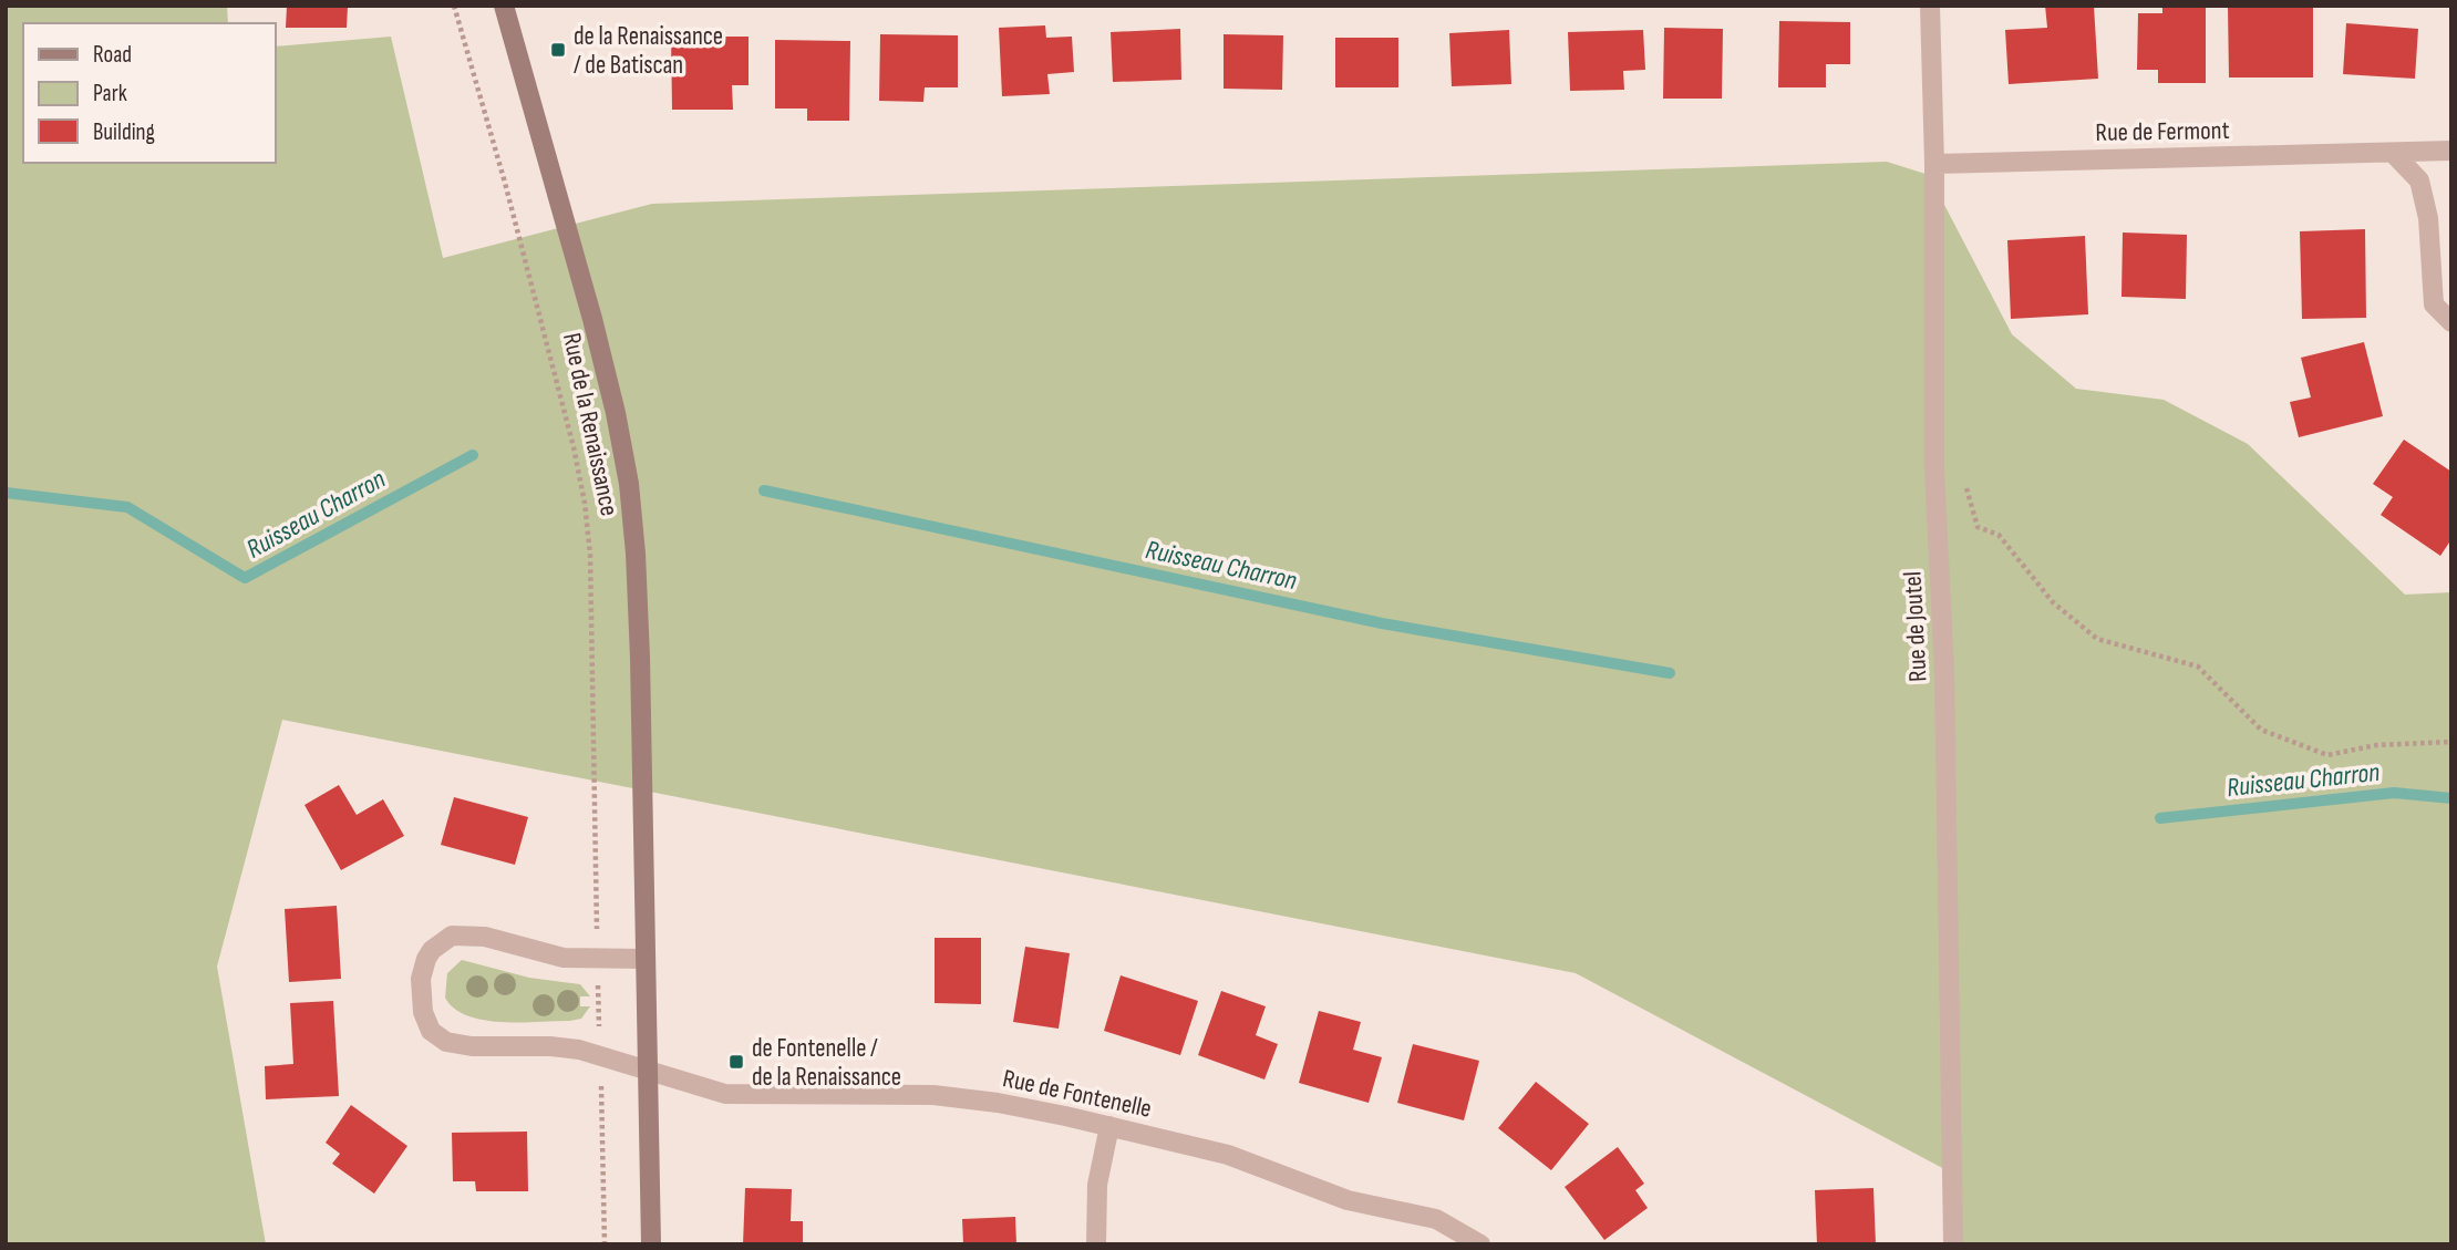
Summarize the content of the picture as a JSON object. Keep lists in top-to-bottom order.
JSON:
{
  "streets": {
    "street": [
      "Rue de Fermont",
      "Rue de la Renaissance",
      "Rue de Joutel",
      "Rue de Fontenelle"
    ]
  },
  "crossings": [
    ["Rue de Fermont", "Rue de Joutel"],
    ["Rue de la Renaissance", "Rue de Fontenelle"]
  ],
  "water": ["Ruisseau Charron"],
  "places": {
    "transit": ["de la Renaissance / de Batiscan", "de Fontenelle / de la Renaissance"]
  },
  "legend": ["Road", "Park", "Building"]
}
